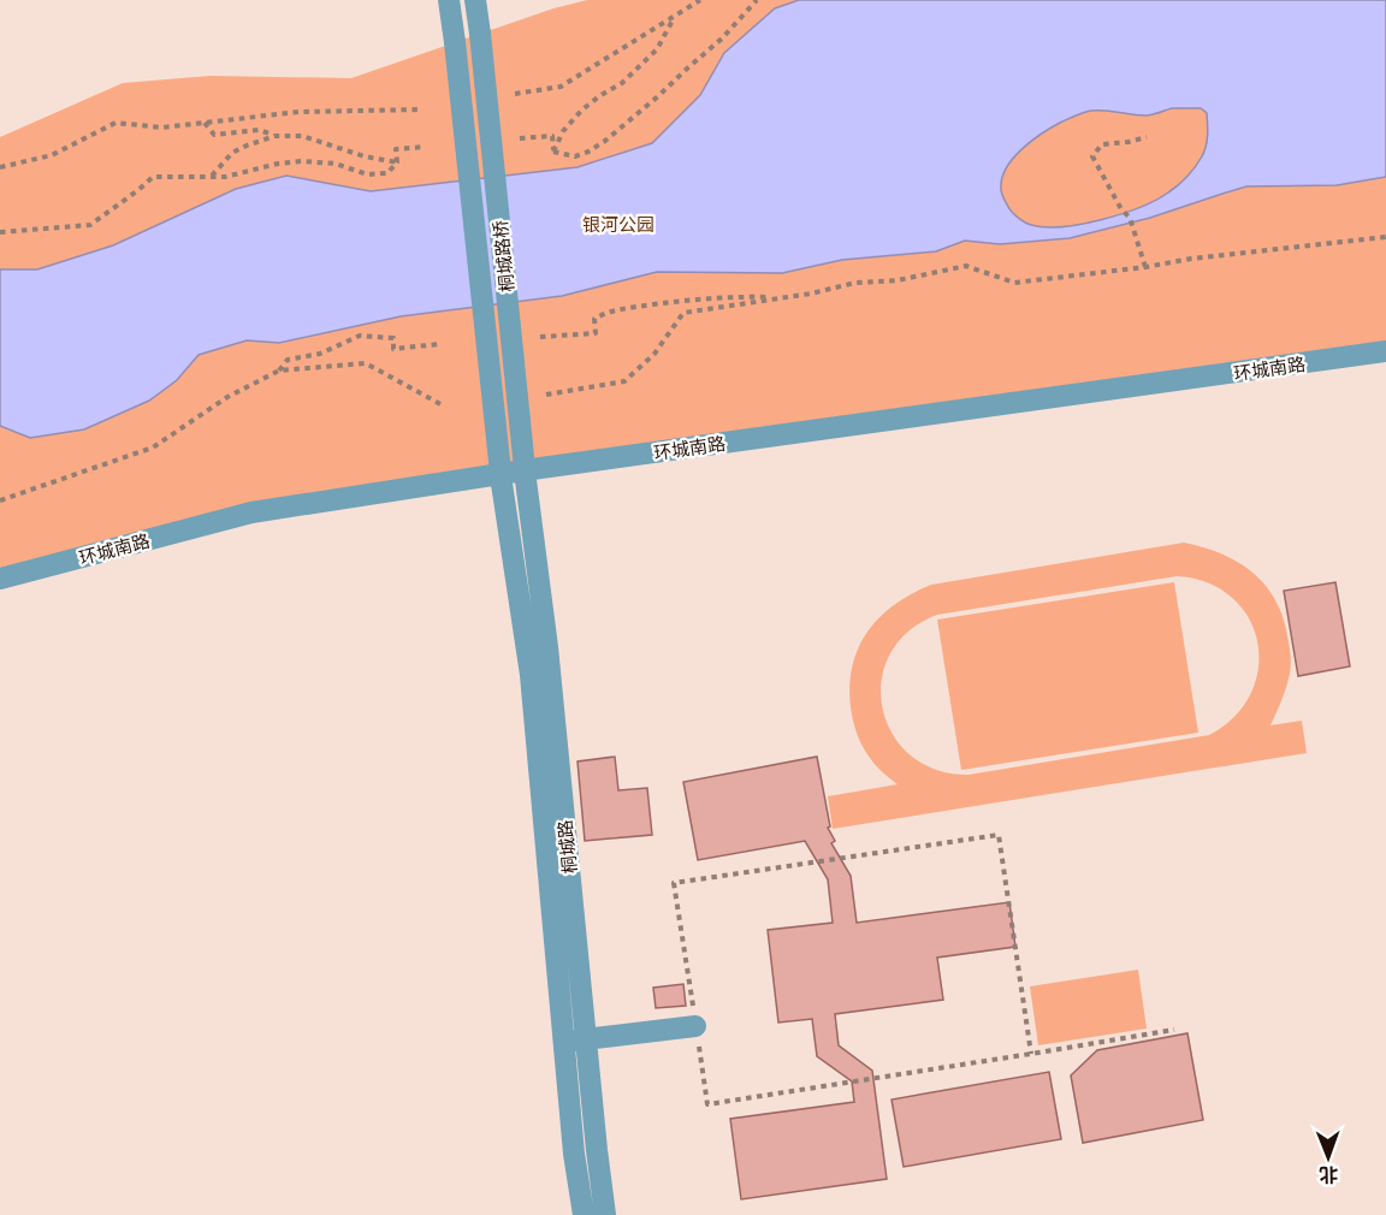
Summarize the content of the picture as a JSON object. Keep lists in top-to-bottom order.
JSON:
{
  "streets": {
    "street": ["桐城路桥", "环城南路", "桐城路"]
  },
  "crossings": [
    ["桐城路桥", "桐城路"]
  ],
  "parks": ["银河公园"],
  "north": "bottom"
}
